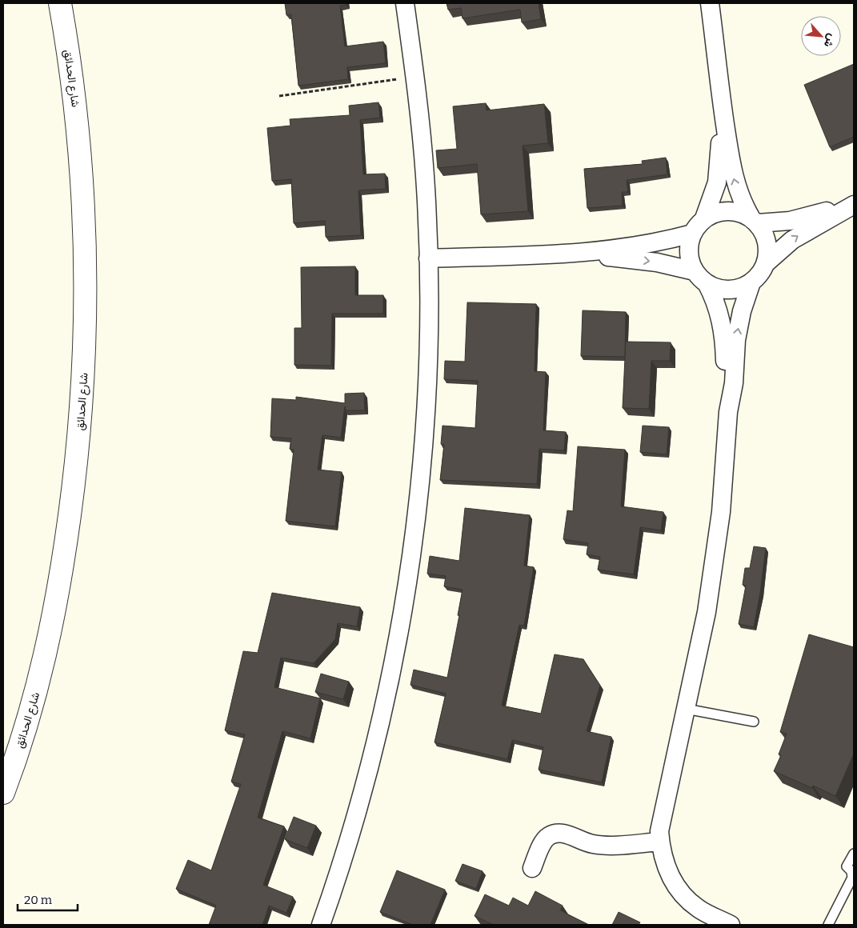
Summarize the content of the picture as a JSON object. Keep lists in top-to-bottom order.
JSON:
{
  "streets": {
    "street": ["شارع الحدائق"]
  },
  "scale_bar": "20 m",
  "north": "bottom right"
}
